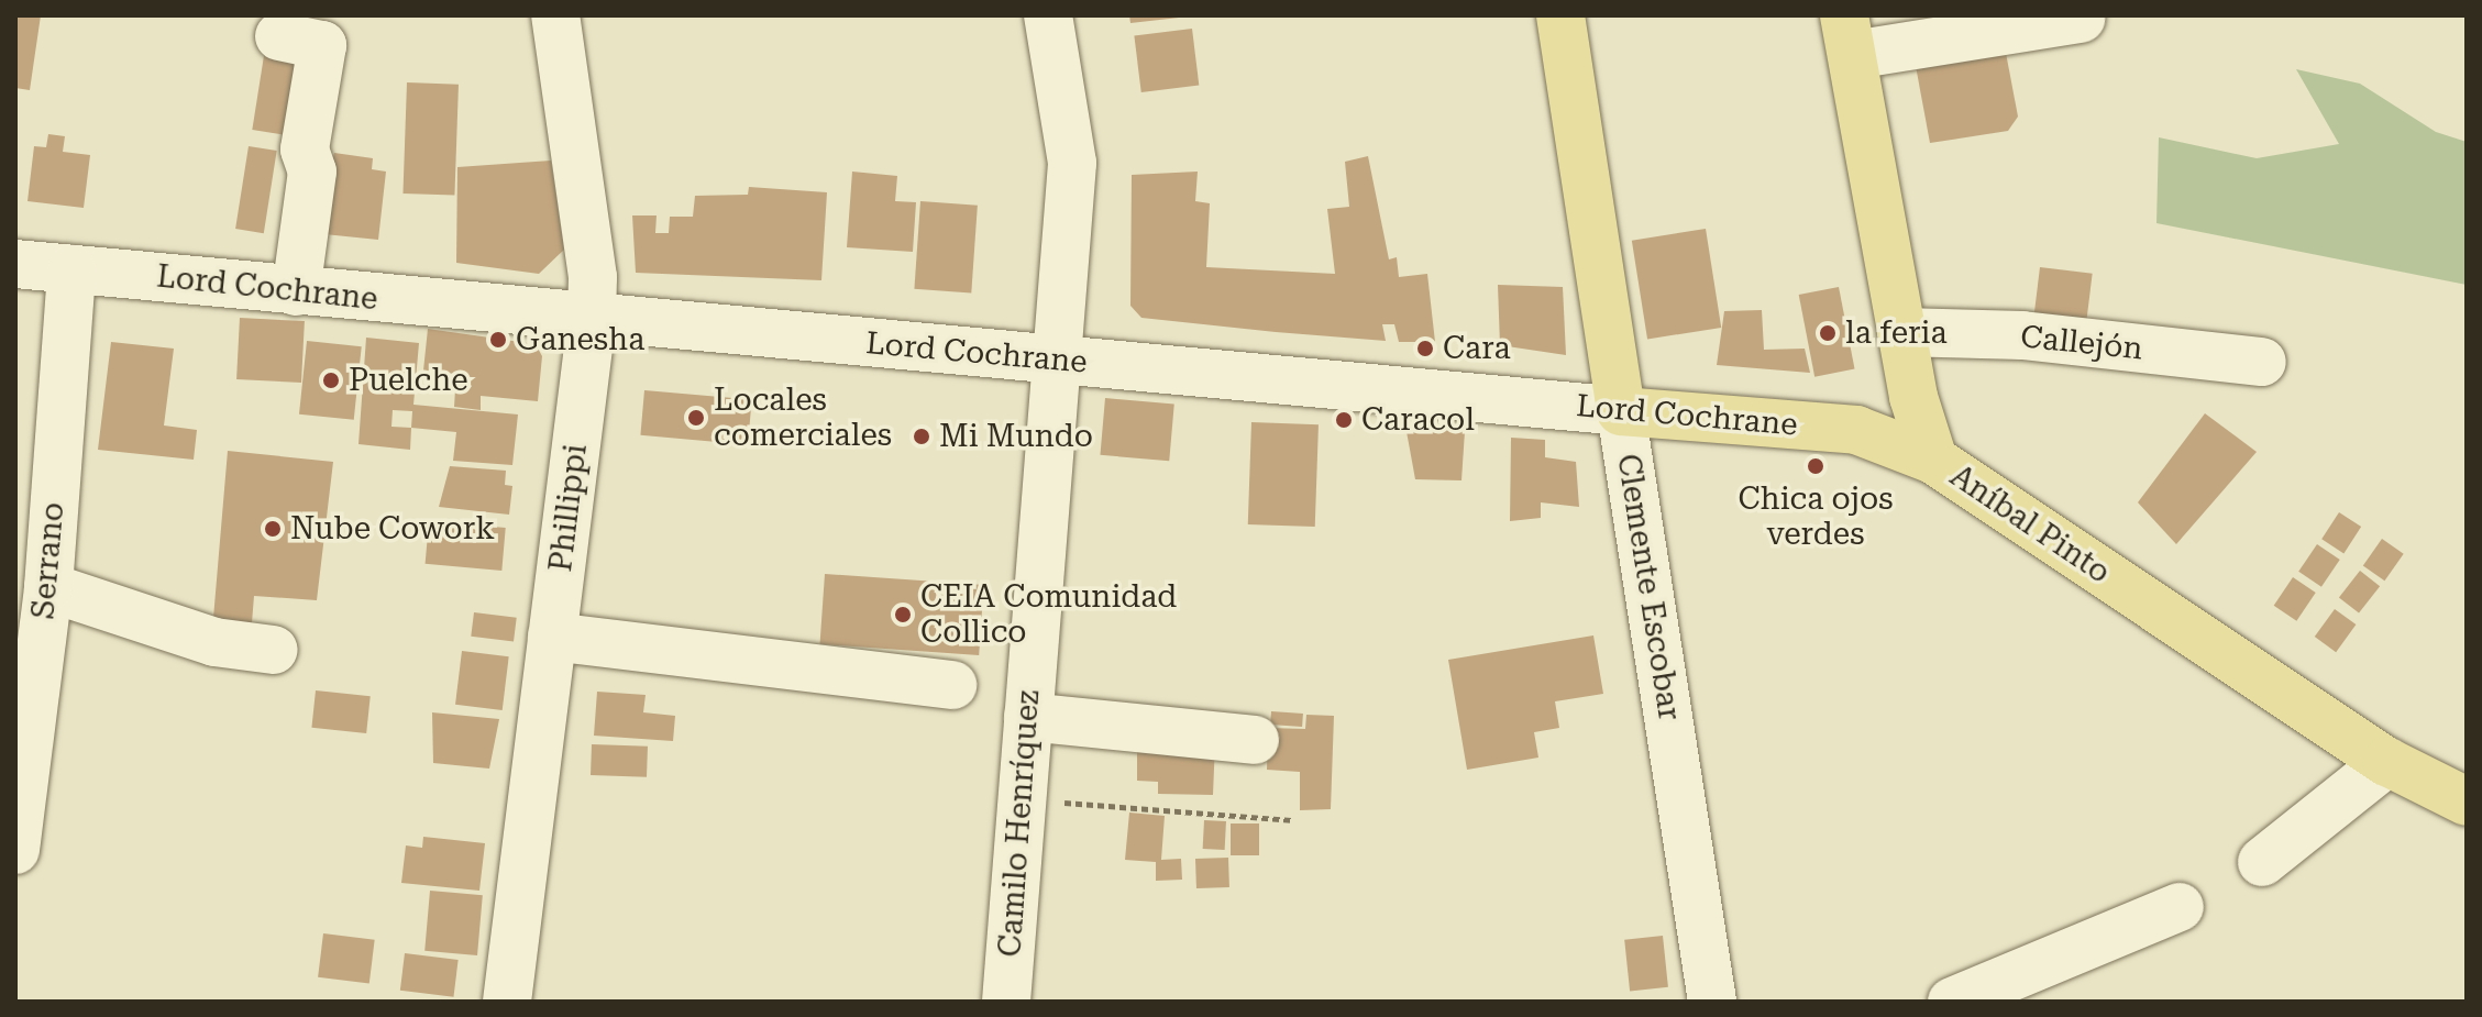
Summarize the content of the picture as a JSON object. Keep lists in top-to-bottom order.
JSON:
{
  "streets": {
    "main road": ["Lord Cochrane", "Aníbal Pinto", "Clemente Escobar"],
    "street": [
      "Callejón",
      "Phillippi",
      "Serrano",
      "Camilo Henríquez"
    ]
  },
  "crossings": [
    ["Lord Cochrane", "Phillippi"],
    ["Lord Cochrane", "Aníbal Pinto"],
    ["Lord Cochrane", "Serrano"],
    ["Lord Cochrane", "Clemente Escobar"],
    ["Lord Cochrane", "Camilo Henríquez"],
    ["Callejón", "Aníbal Pinto"]
  ],
  "places": [
    "la feria",
    "Ganesha",
    "Cara",
    "Puelche",
    "Locales comerciales",
    "Caracol",
    "Mi Mundo",
    "Chica ojos verdes",
    "Nube Cowork",
    "CEIA Comunidad Collico"
  ]
}
